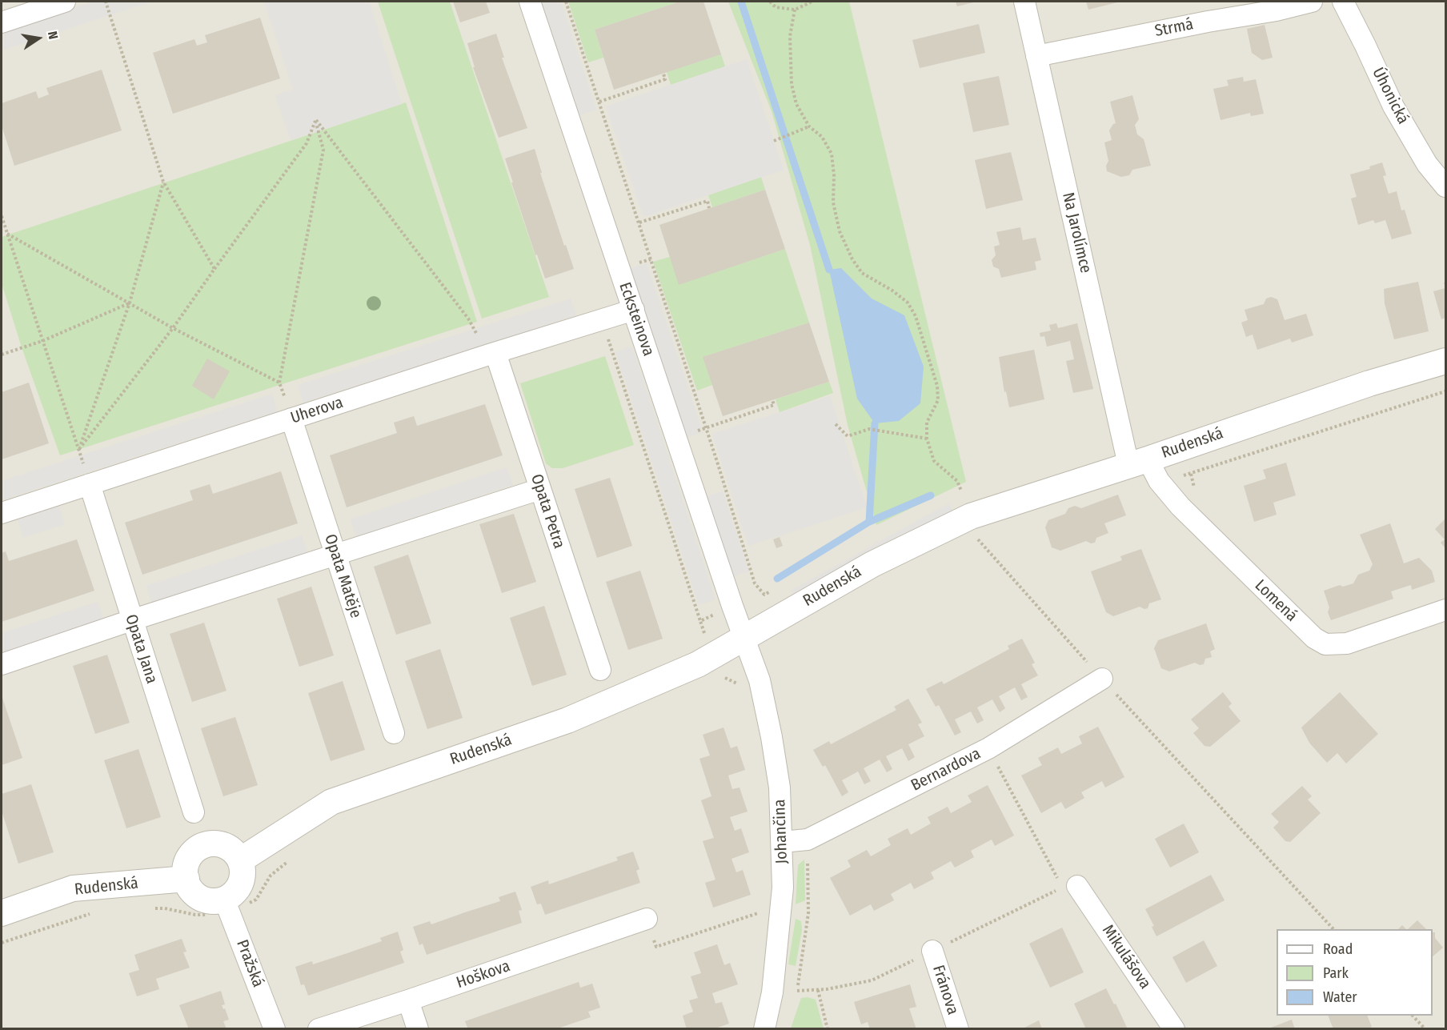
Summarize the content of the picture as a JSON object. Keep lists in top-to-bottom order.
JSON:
{
  "streets": {
    "street": [
      "Strmá",
      "Úhonická",
      "Na Jarolímce",
      "Ecksteinova",
      "Uherova",
      "Rudenská",
      "Opata Petra",
      "Opata Matěje",
      "Lomená",
      "Opata Jana",
      "Bernardova",
      "Johančina",
      "Mikulášova",
      "Pražská",
      "Hoškova",
      "Fránova"
    ]
  },
  "crossings": [
    ["Strmá", "Na Jarolímce"],
    ["Na Jarolímce", "Rudenská"],
    ["Na Jarolímce", "Lomená"],
    ["Ecksteinova", "Uherova"],
    ["Ecksteinova", "Rudenská"],
    ["Ecksteinova", "Johančina"],
    ["Uherova", "Opata Petra"],
    ["Uherova", "Opata Matěje"],
    ["Uherova", "Opata Jana"],
    ["Rudenská", "Lomená"],
    ["Rudenská", "Johančina"],
    ["Rudenská", "Pražská"],
    ["Bernardova", "Johančina"]
  ],
  "legend": ["Road", "Park", "Water"],
  "north": "right"
}
